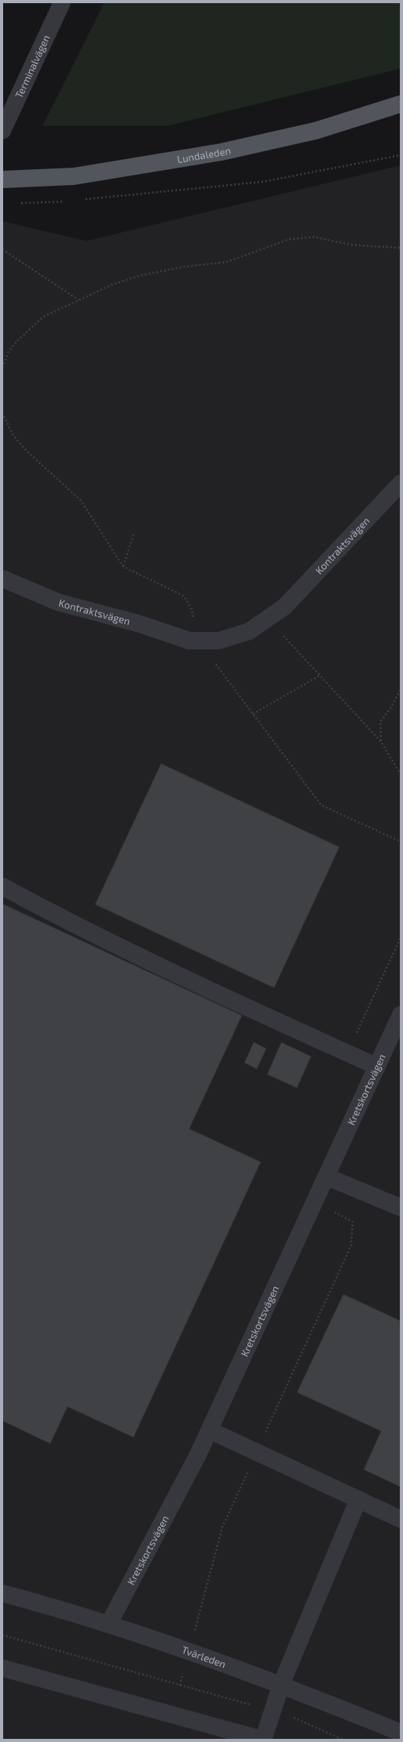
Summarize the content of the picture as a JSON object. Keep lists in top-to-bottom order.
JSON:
{
  "streets": {
    "main road": ["Lundaleden"],
    "street": [
      "Terminalvägen",
      "Kontraktsvägen",
      "Kretskortsvägen",
      "Tvärleden"
    ]
  },
  "crossings": [
    ["Kretskortsvägen", "Tvärleden"]
  ]
}
